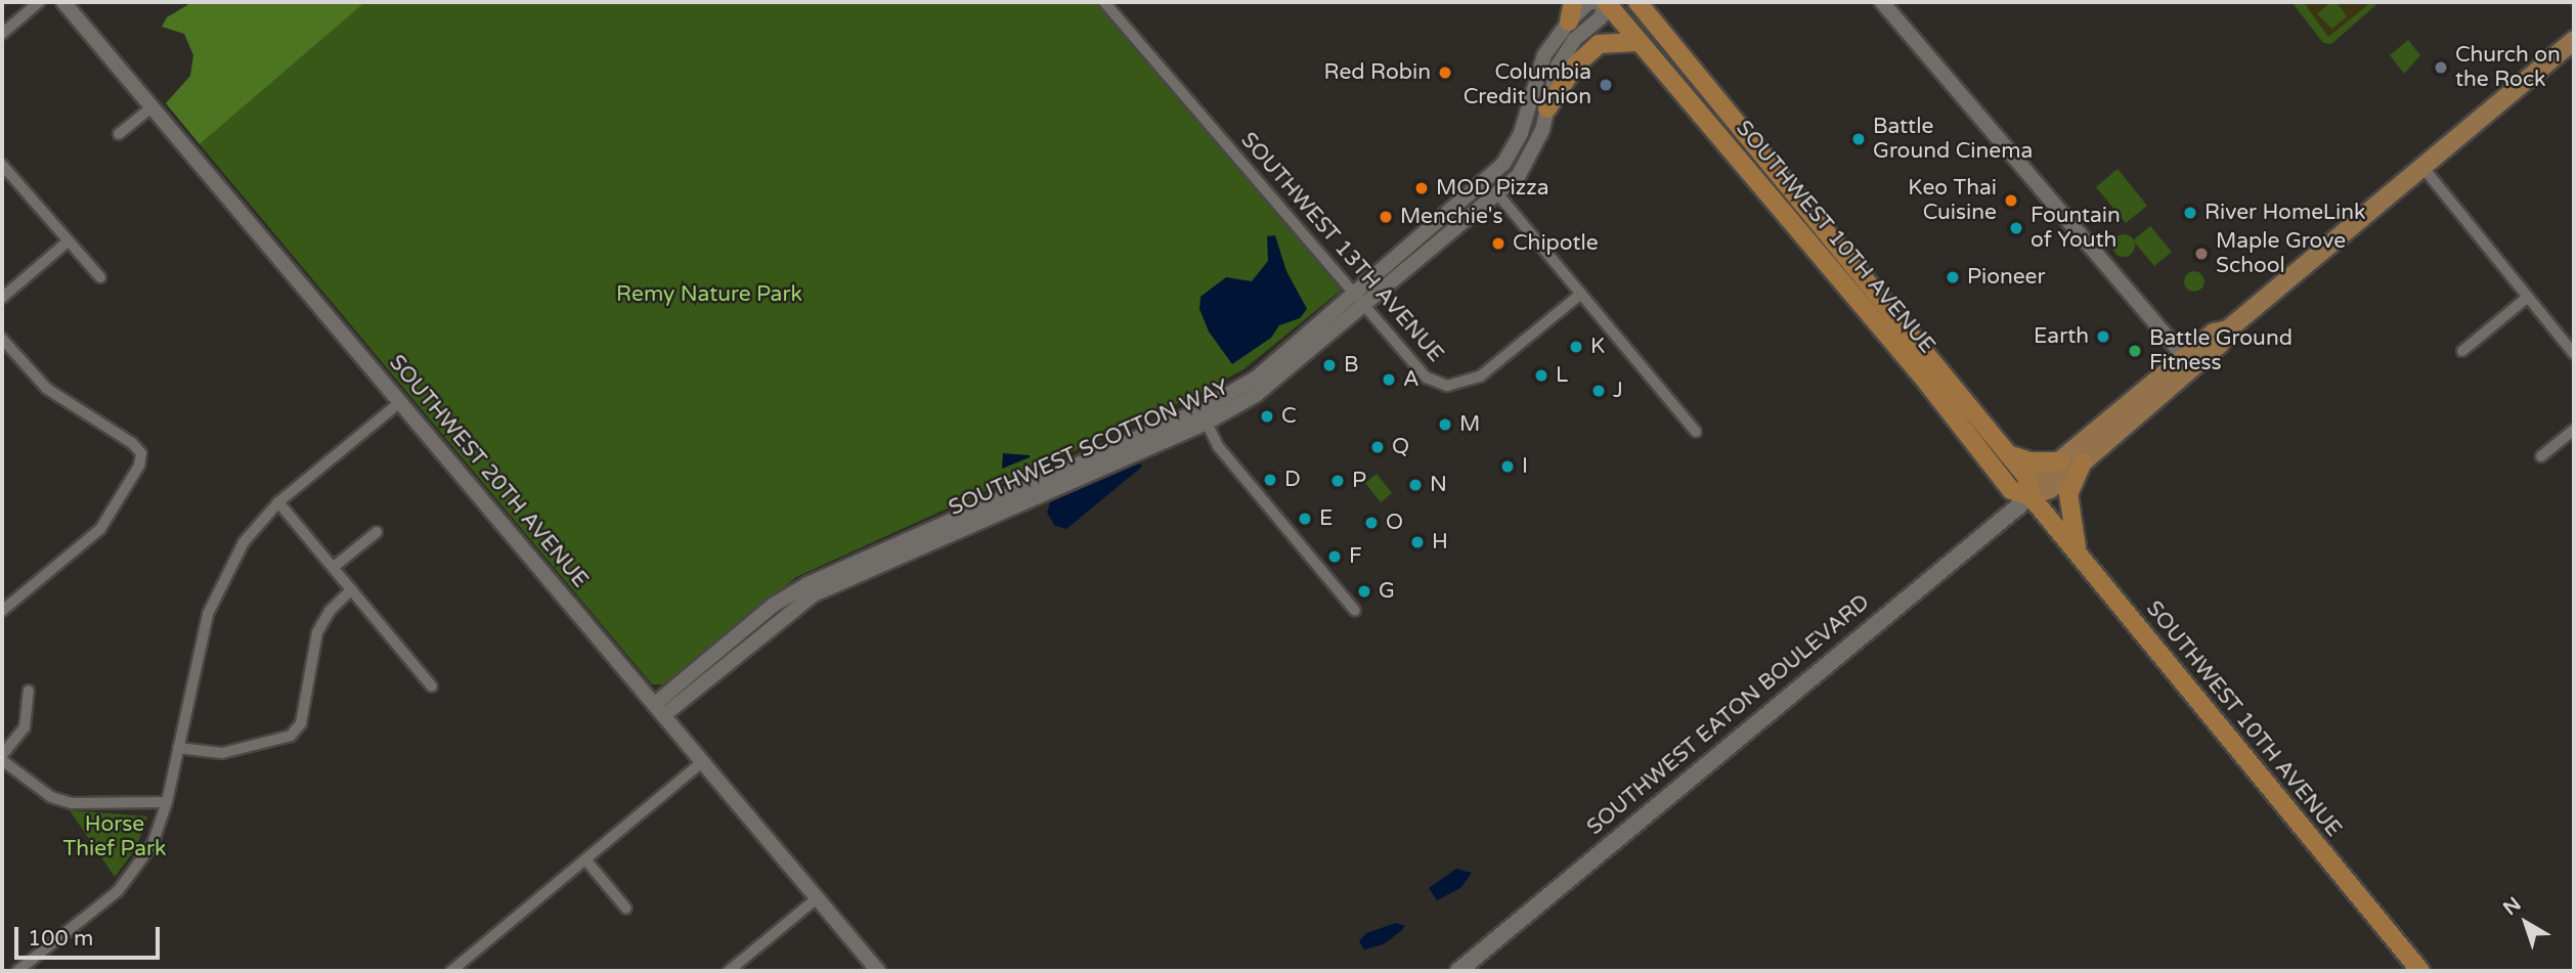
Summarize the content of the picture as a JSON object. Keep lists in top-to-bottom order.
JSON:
{
  "streets": {
    "highway": ["SOUTHWEST 10TH AVENUE"],
    "main road": ["SOUTHWEST EATON BOULEVARD"],
    "street": ["SOUTHWEST 13TH AVENUE", "SOUTHWEST SCOTTON WAY", "SOUTHWEST 20TH AVENUE"]
  },
  "crossings": [
    ["SOUTHWEST 10TH AVENUE", "SOUTHWEST SCOTTON WAY"],
    ["SOUTHWEST 10TH AVENUE", "SOUTHWEST EATON BOULEVARD"],
    ["SOUTHWEST 13TH AVENUE", "SOUTHWEST SCOTTON WAY"],
    ["SOUTHWEST SCOTTON WAY", "SOUTHWEST 20TH AVENUE"]
  ],
  "parks": ["Remy Nature Park", "Horse Thief Park"],
  "places": [
    "Church on the Rock",
    "Red Robin",
    "Columbia Credit Union",
    "Battle Ground Cinema",
    "MOD Pizza",
    "Keo Thai Cuisine",
    "River HomeLink",
    "Menchie's",
    "Fountain of Youth",
    "Chipotle",
    "Maple Grove School",
    "Pioneer",
    "Earth",
    "K",
    "Battle Ground Fitness",
    "B",
    "L",
    "A",
    "J",
    "C",
    "M",
    "Q",
    "I",
    "D",
    "P",
    "N",
    "E",
    "O",
    "H",
    "F",
    "G"
  ],
  "scale_bar": "100 m",
  "north": "top left"
}
